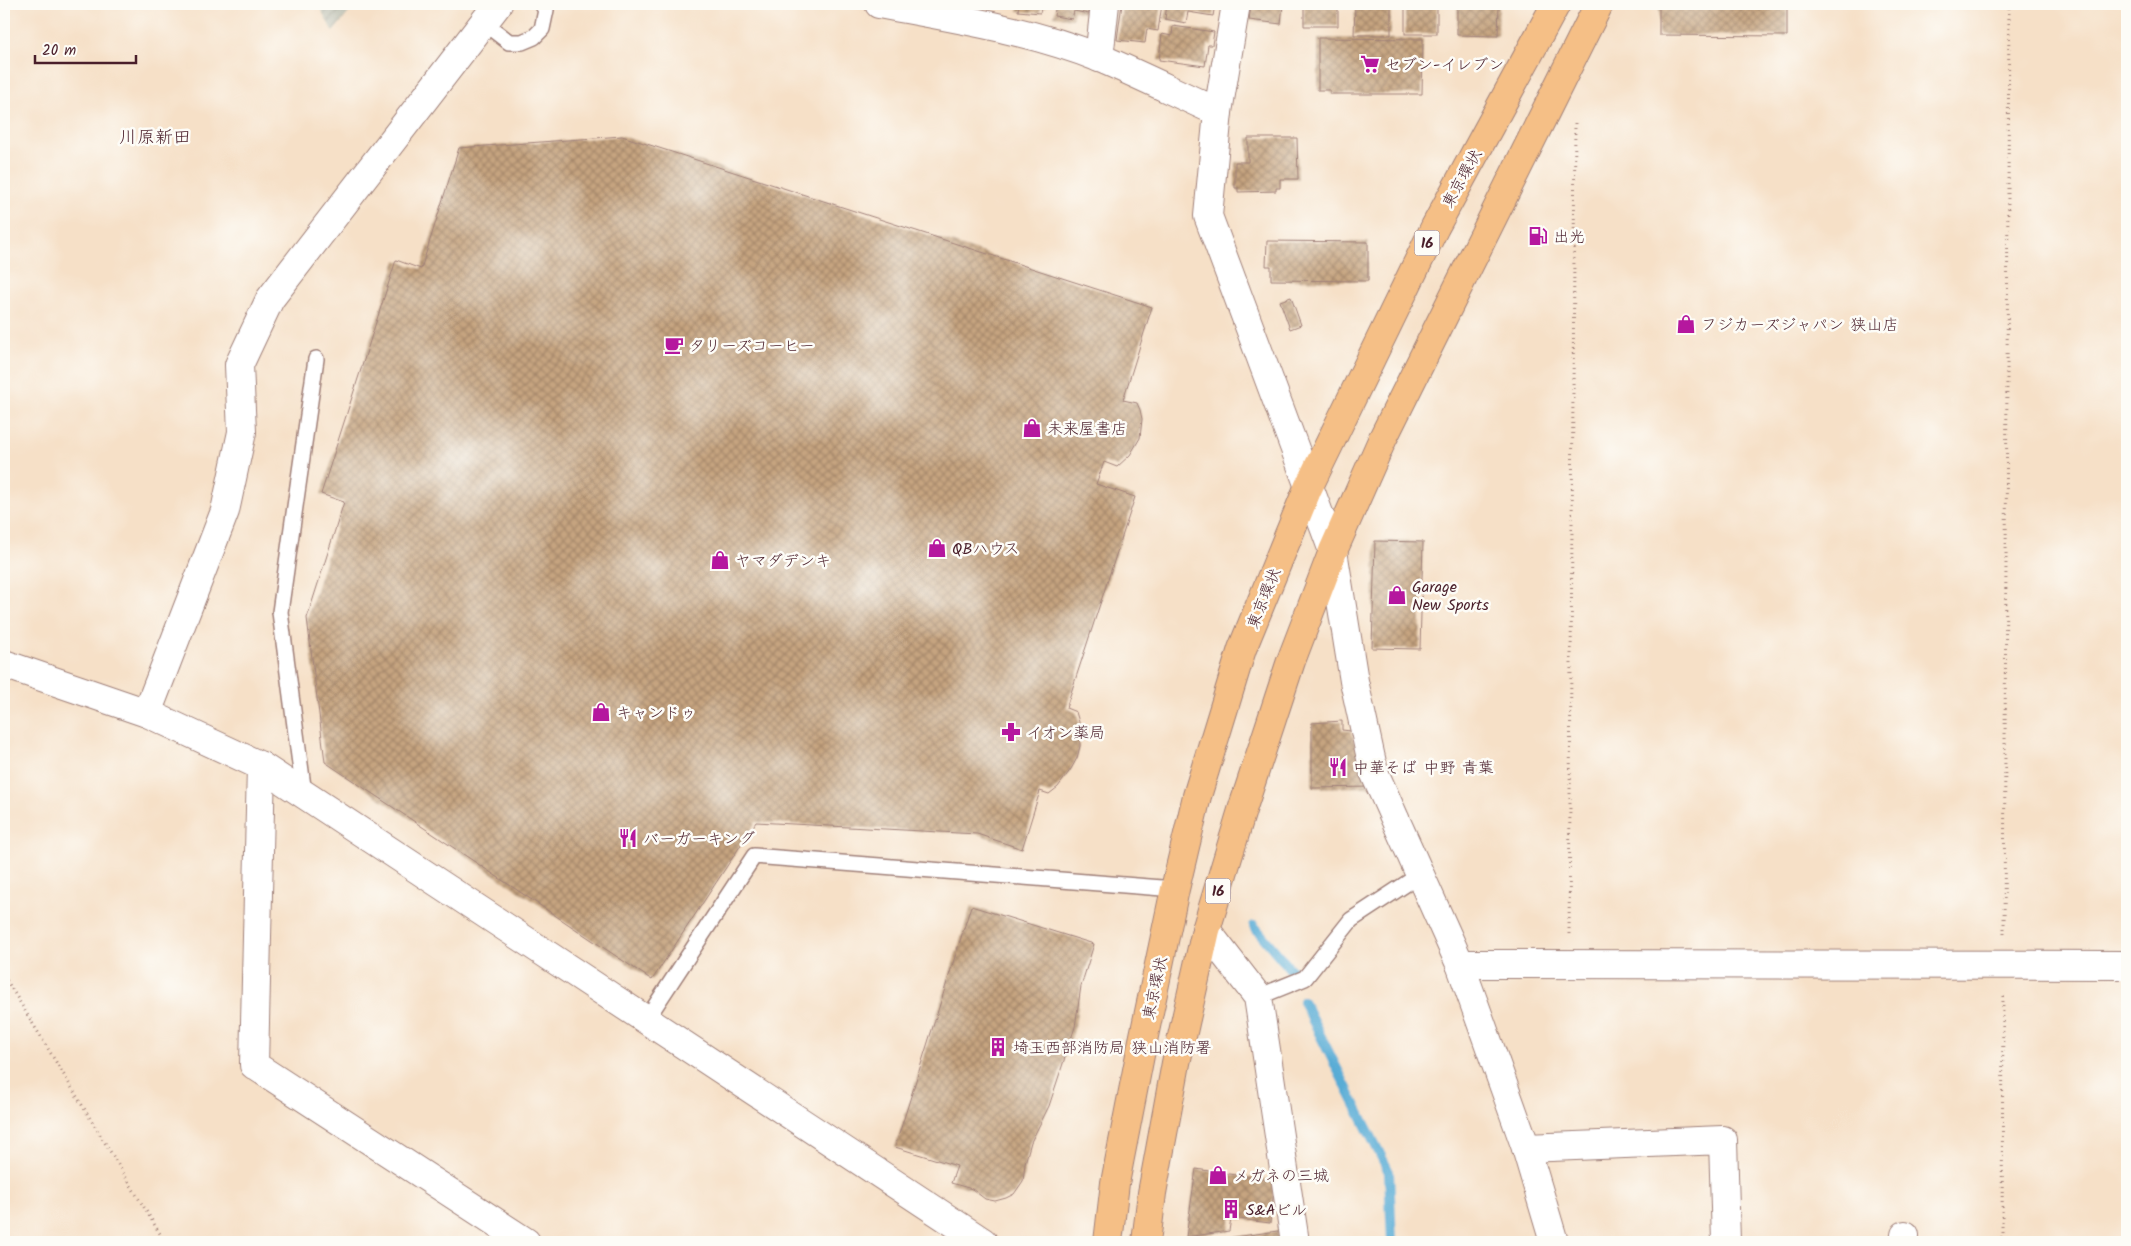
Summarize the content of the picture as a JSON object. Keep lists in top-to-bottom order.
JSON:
{
  "streets": {
    "highway": ["東京環状", "16"]
  },
  "districts": ["川原新田"],
  "places": {
    "supermarket": ["セブン-イレブン"],
    "fuel station": ["出光"],
    "shop": [
      "フジカーズジャパン 狭山店",
      "未来屋書店",
      "QBハウス",
      "ヤマダデンキ",
      "Garage New Sports",
      "キャンドゥ",
      "メガネの三城"
    ],
    "cafe": ["タリーズコーヒー"],
    "pharmacy": ["イオン薬局"],
    "restaurant": ["中華そば 中野 青葉", "バーガーキング"],
    "building": ["埼玉西部消防局 狭山消防署", "S&Aビル"]
  },
  "scale_bar": "20 m"
}
